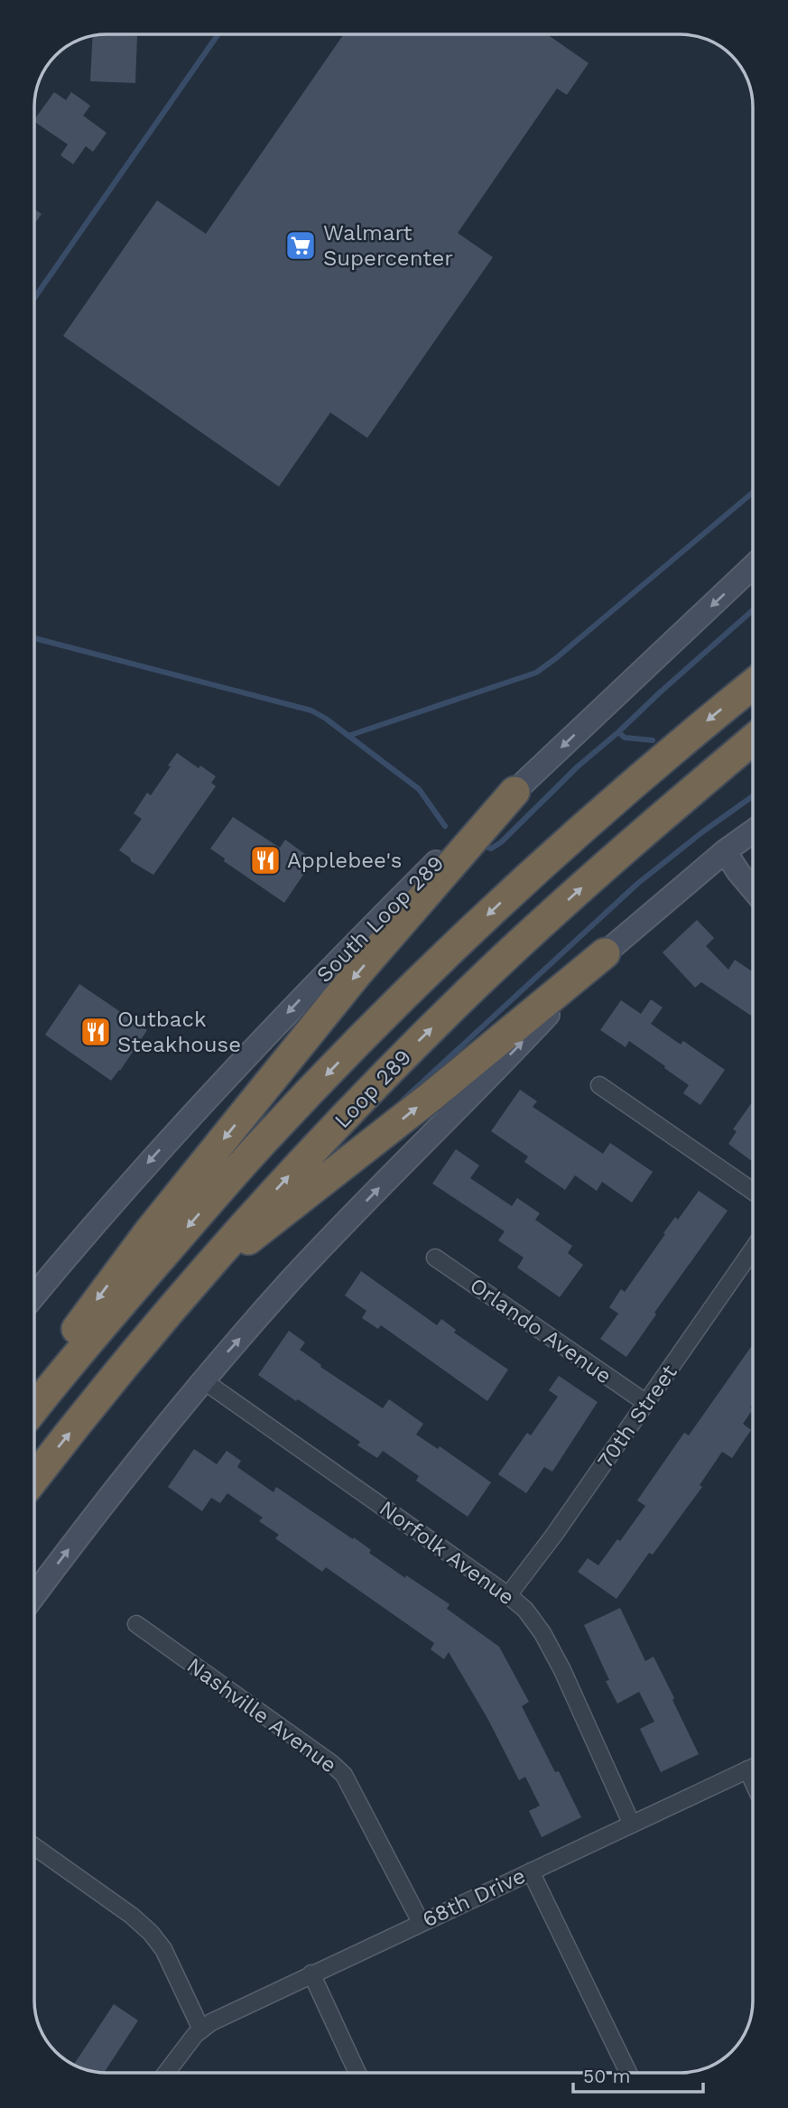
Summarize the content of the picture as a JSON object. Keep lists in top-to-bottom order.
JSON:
{
  "streets": {
    "highway": ["Loop 289"],
    "main road": ["South Loop 289"],
    "street": [
      "Orlando Avenue",
      "70th Street",
      "Norfolk Avenue",
      "Nashville Avenue",
      "68th Drive"
    ]
  },
  "crossings": [
    ["Orlando Avenue", "70th Street"],
    ["70th Street", "Norfolk Avenue"],
    ["Norfolk Avenue", "68th Drive"],
    ["Nashville Avenue", "68th Drive"]
  ],
  "places": {
    "supermarket": ["Walmart Supercenter"],
    "restaurant": ["Applebee's", "Outback Steakhouse"]
  },
  "scale_bar": "50 m"
}
